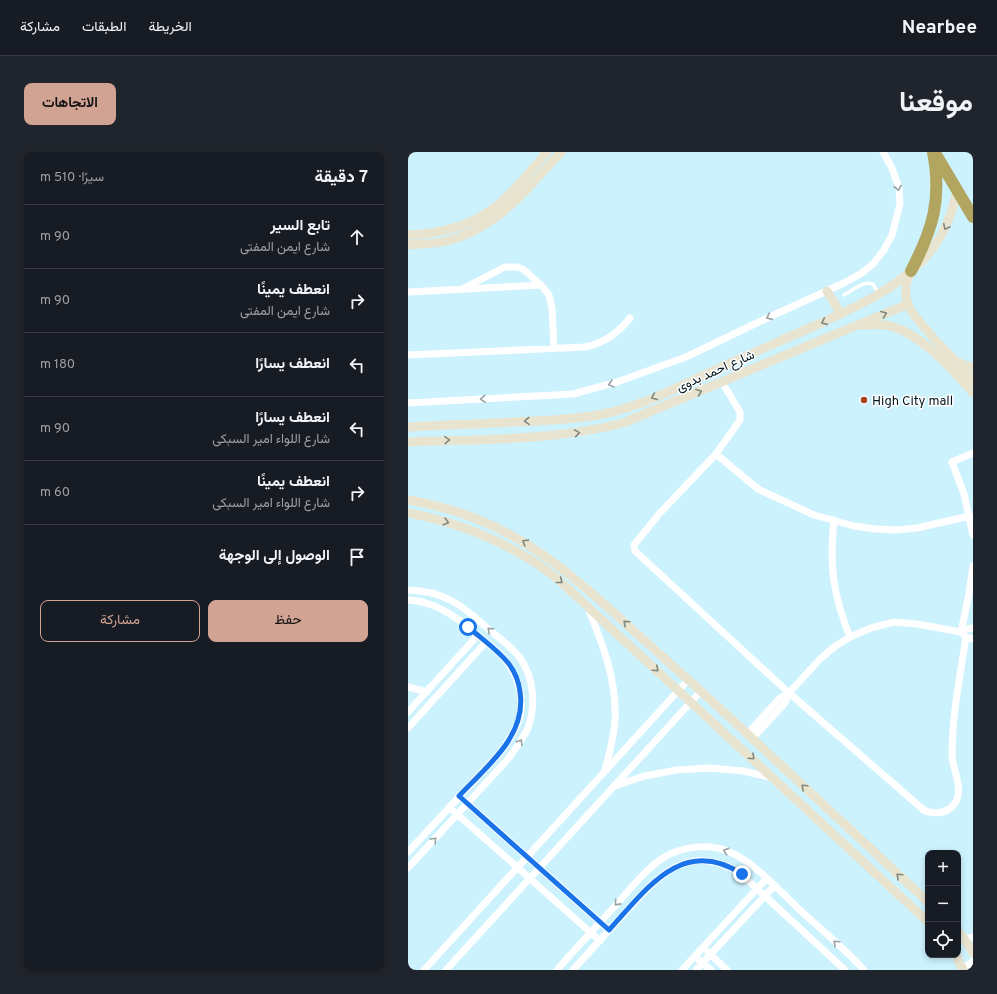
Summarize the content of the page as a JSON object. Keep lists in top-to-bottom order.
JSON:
{
  "streets": {
    "street": ["شارع احمد بدوى"]
  },
  "places": ["High City mall"],
  "page": {
    "header": "Nearbee",
    "nav": ["الخريطة", "الطبقات", "مشاركة"],
    "title": "موقعنا",
    "buttons": [
      "الاتجاهات",
      ["حفظ", "مشاركة"]
    ],
    "heading": ["7 دقيقة", "سيرًا · 510 m"],
    "list": [
      ["تابع السير", "شارع ايمن المفتى", "90 m"],
      ["انعطف يمينًا", "شارع ايمن المفتى", "90 m"],
      ["انعطف يسارًا", "180 m"],
      ["انعطف يسارًا", "شارع اللواء امير السبكى", "90 m"],
      ["انعطف يمينًا", "شارع اللواء امير السبكى", "60 m"],
      "الوصول إلى الوجهة"
    ],
    "map_buttons": ["+", "−"]
  }
}
